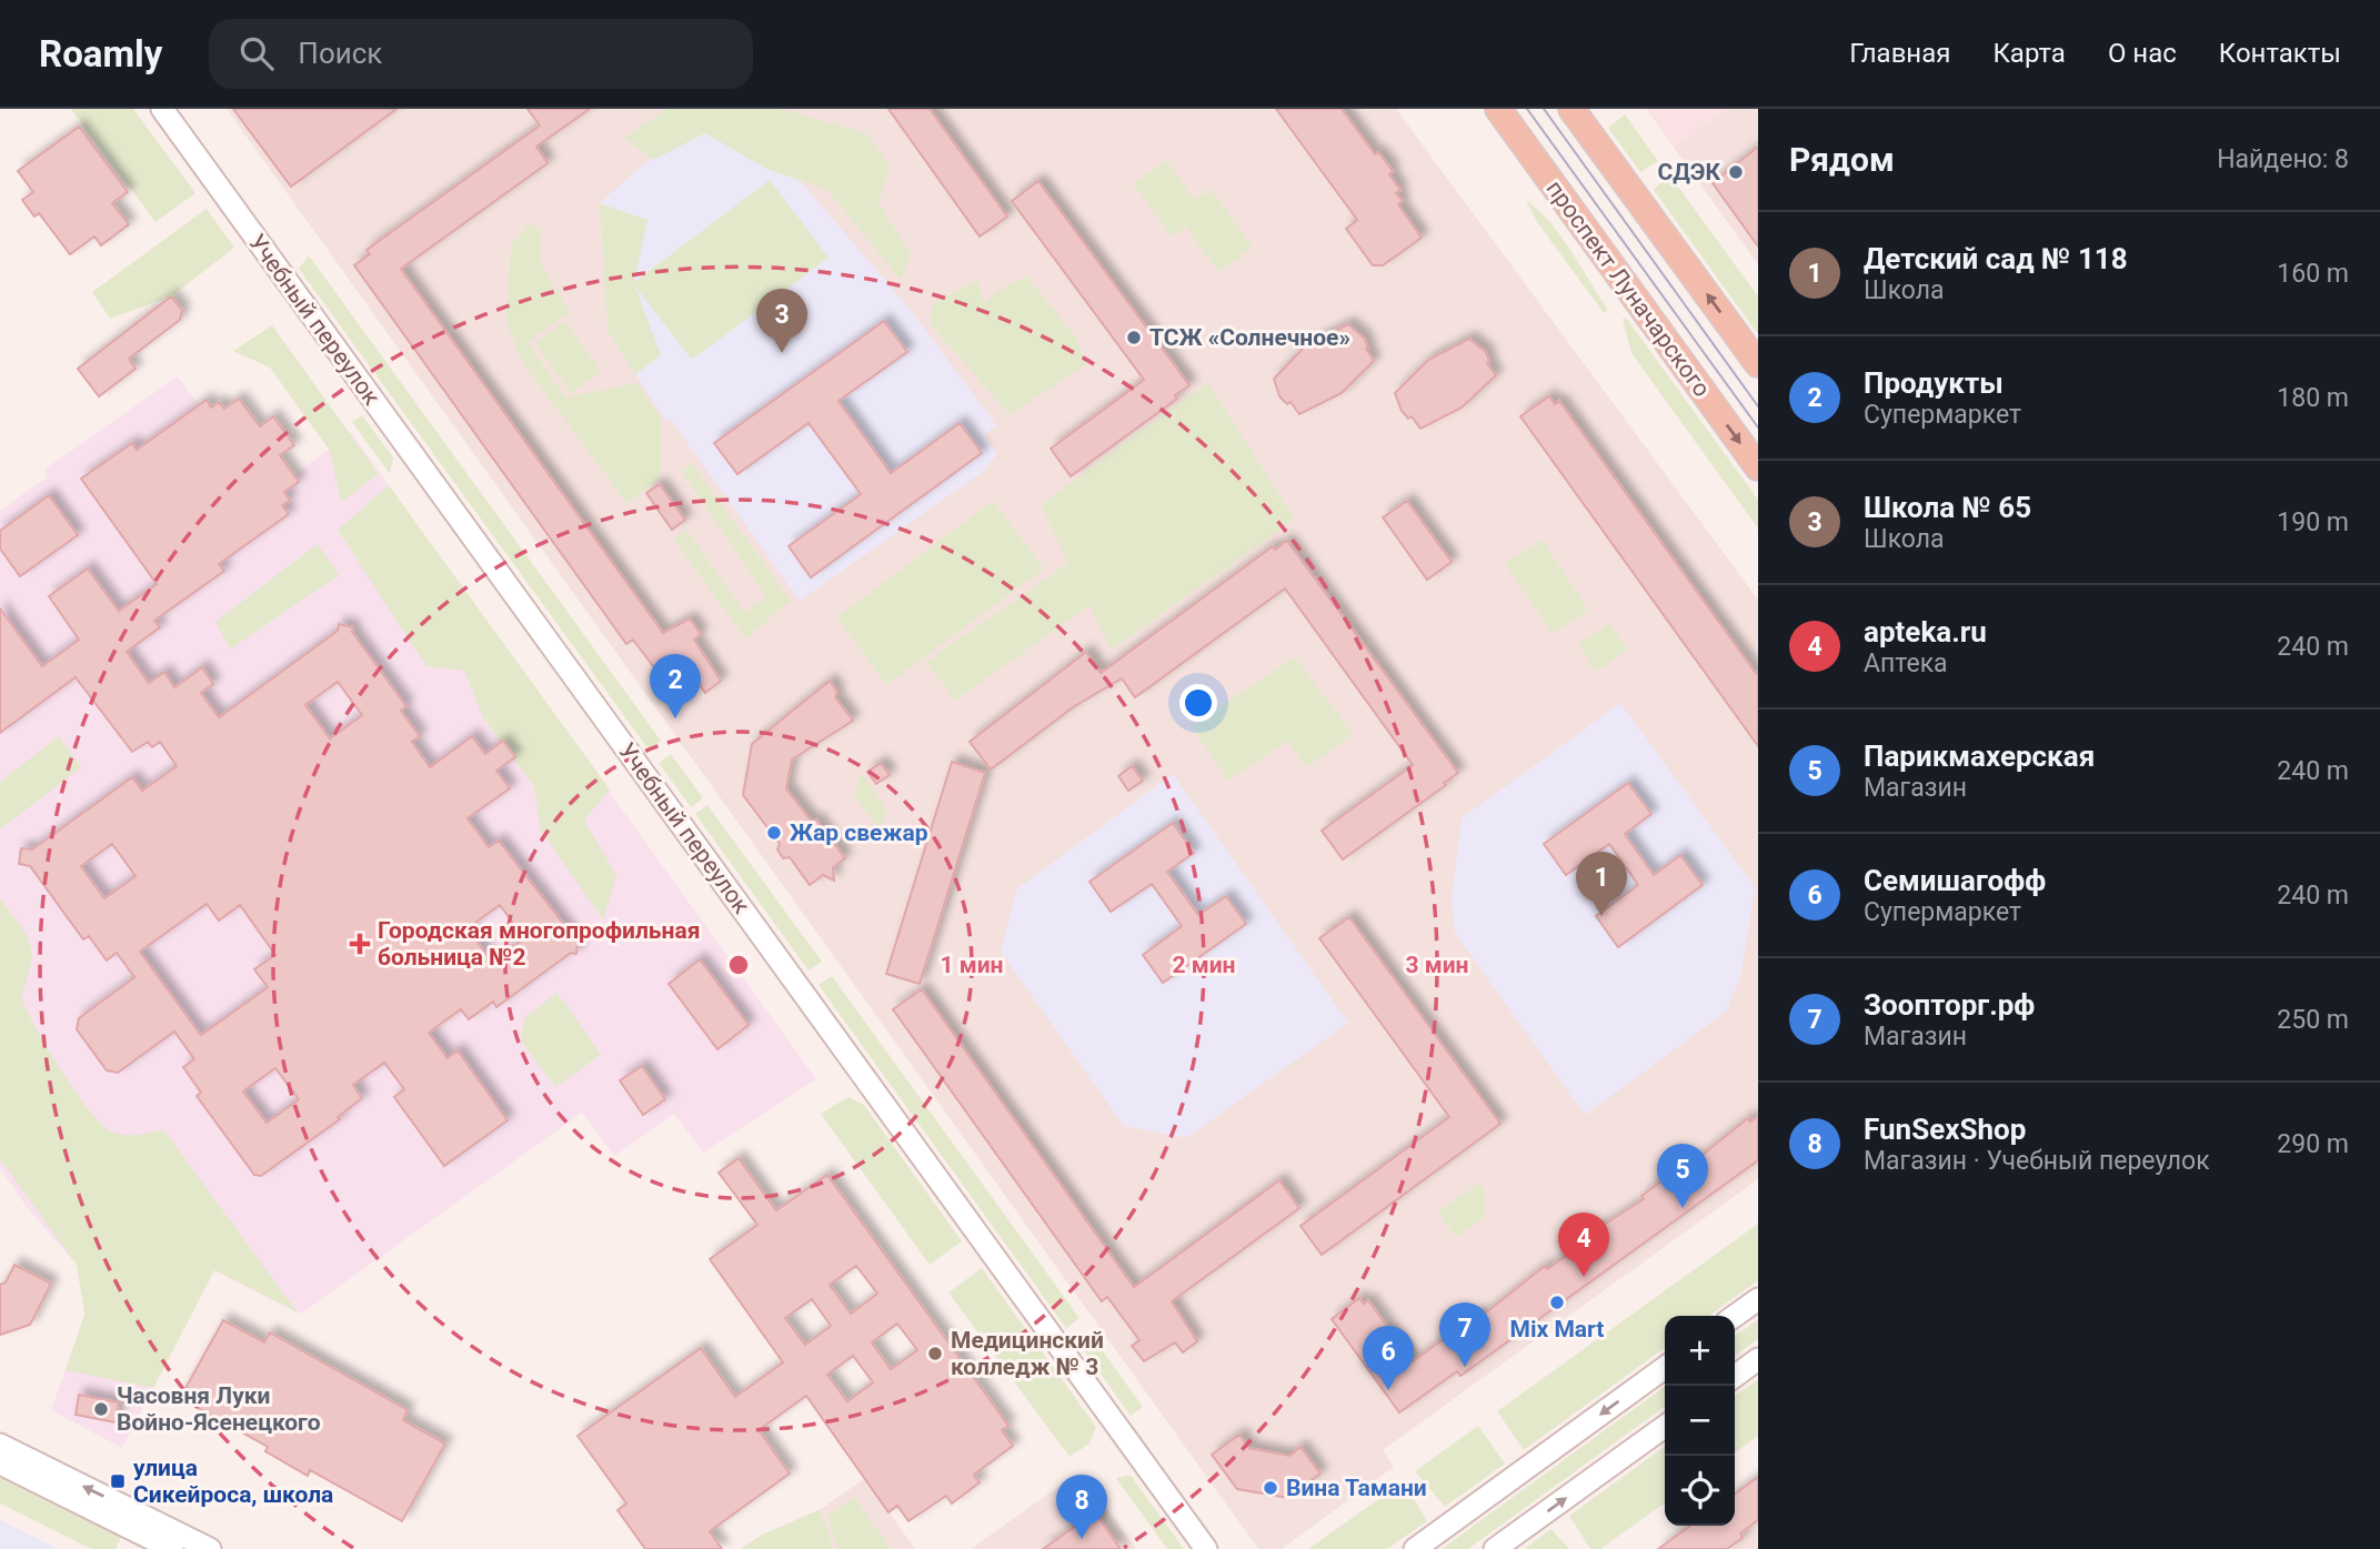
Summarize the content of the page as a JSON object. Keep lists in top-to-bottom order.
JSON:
{
  "streets": {
    "main road": ["проспект Луначарского"],
    "street": ["Учебный переулок"]
  },
  "places": {
    "other": [
      "СДЭК",
      "ТСЖ «Солнечное»",
      "Жар свежар",
      "Mix Mart",
      "Медицинский колледж № 3",
      "Часовня Луки Войно-Ясенецкого",
      "Вина Тамани"
    ],
    "health": ["Городская многопрофильная больница №2"],
    "transit": ["улица Сикейроса, школа"]
  },
  "page": {
    "header": "Roamly",
    "search": "Поиск",
    "nav": [
      "Главная",
      "Карта",
      "О нас",
      "Контакты"
    ],
    "heading": ["Рядом", "Найдено: 8"],
    "list": [
      {
        "mark": "1",
        "name": "Детский сад № 118",
        "note": "Школа",
        "value": "160 m"
      },
      {
        "mark": "2",
        "name": "Продукты",
        "note": "Супермаркет",
        "value": "180 m"
      },
      {
        "mark": "3",
        "name": "Школа № 65",
        "note": "Школа",
        "value": "190 m"
      },
      {
        "mark": "4",
        "name": "apteka.ru",
        "note": "Аптека",
        "value": "240 m"
      },
      {
        "mark": "5",
        "name": "Парикмахерская",
        "note": "Магазин",
        "value": "240 m"
      },
      {
        "mark": "6",
        "name": "Семишагофф",
        "note": "Супермаркет",
        "value": "240 m"
      },
      {
        "mark": "7",
        "name": "Зоопторг.рф",
        "note": "Магазин",
        "value": "250 m"
      },
      {
        "mark": "8",
        "name": "FunSexShop",
        "note": "Магазин · Учебный переулок",
        "value": "290 m"
      }
    ],
    "pins": [
      "3",
      "2",
      "1",
      "5",
      "4",
      "7",
      "6",
      "8"
    ],
    "map_buttons": ["+", "−"]
  },
  "rings": ["1 мин", "2 мин", "3 мин"]
}
